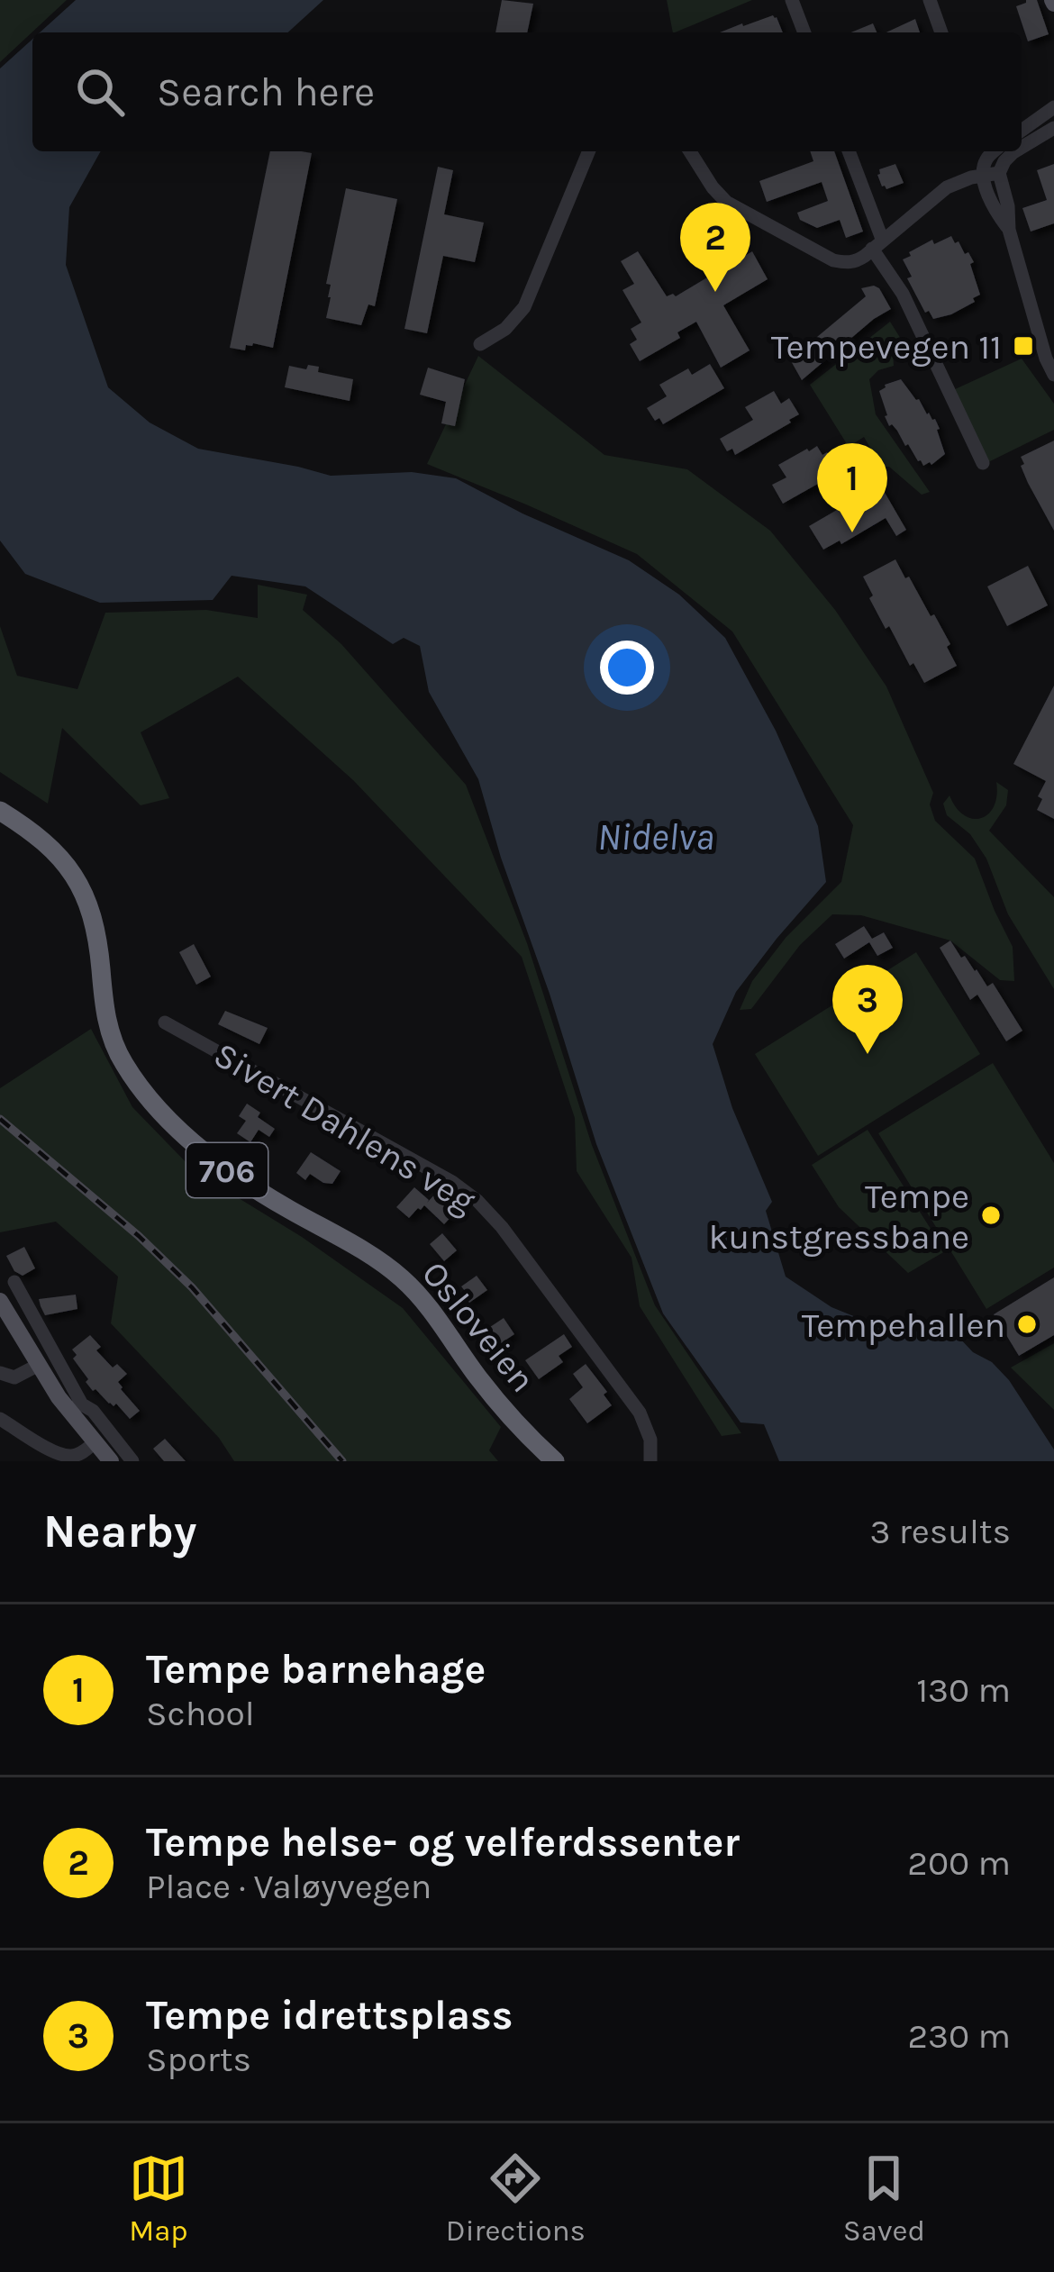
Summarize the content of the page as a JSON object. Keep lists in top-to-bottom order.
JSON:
{
  "streets": {
    "highway": ["706", "Osloveien"],
    "street": ["Sivert Dahlens veg"]
  },
  "water": ["Nidelva"],
  "places": {
    "transit": ["Tempevegen 11"],
    "other": ["Tempe kunstgressbane", "Tempehallen"]
  },
  "page": {
    "search": "Search here",
    "pins": ["2", "1", "3"],
    "heading": ["Nearby", "3 results"],
    "list": [
      {
        "mark": "1",
        "name": "Tempe barnehage",
        "note": "School",
        "value": "130 m"
      },
      {
        "mark": "2",
        "name": "Tempe helse- og velferdssenter",
        "note": "Place · Valøyvegen",
        "value": "200 m"
      },
      {
        "mark": "3",
        "name": "Tempe idrettsplass",
        "note": "Sports",
        "value": "230 m"
      }
    ],
    "nav": ["Map", "Directions", "Saved"]
  }
}
